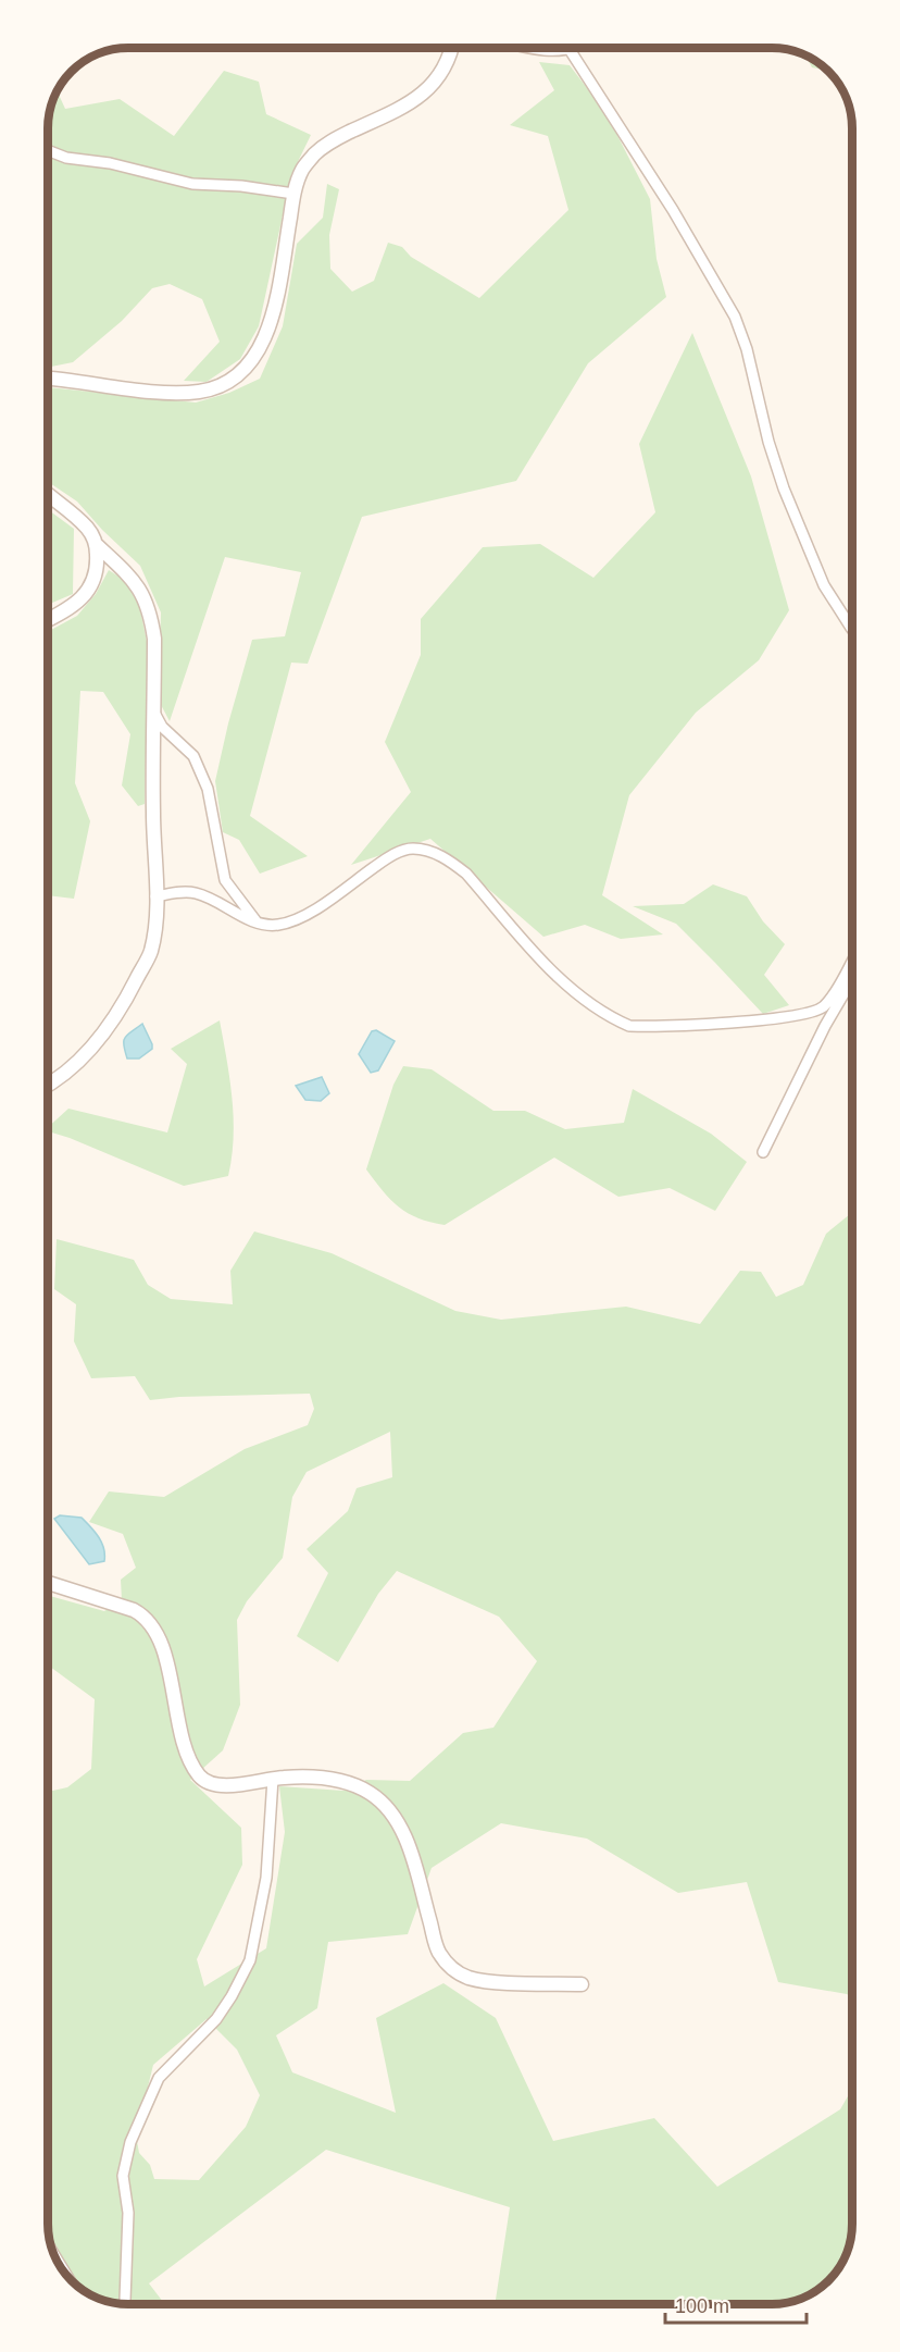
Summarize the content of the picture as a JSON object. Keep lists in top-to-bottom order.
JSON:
{
  "scale_bar": "100 m"
}
